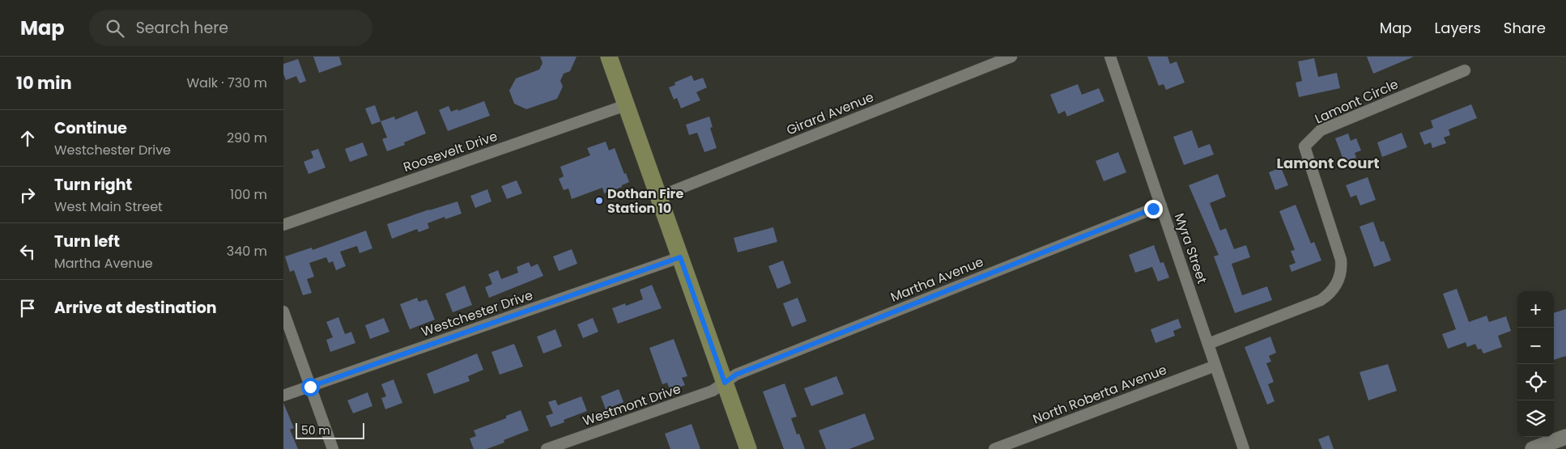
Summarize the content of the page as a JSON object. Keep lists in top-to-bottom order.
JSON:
{
  "streets": {
    "street": [
      "Lamont Circle",
      "Girard Avenue",
      "Roosevelt Drive",
      "Myra Street",
      "Martha Avenue",
      "Westchester Drive",
      "North Roberta Avenue",
      "Westmont Drive"
    ]
  },
  "crossings": [
    ["Lamont Circle", "Myra Street"],
    ["Myra Street", "Martha Avenue"],
    ["Myra Street", "North Roberta Avenue"],
    ["Martha Avenue", "Westmont Drive"]
  ],
  "districts": ["Lamont Court"],
  "places": ["Dothan Fire Station 10"],
  "scale_bar": "50 m",
  "page": {
    "header": "Map",
    "search": "Search here",
    "nav": ["Map", "Layers", "Share"],
    "heading": ["10 min", "Walk · 730 m"],
    "list": [
      ["Continue", "Westchester Drive", "290 m"],
      ["Turn right", "West Main Street", "100 m"],
      ["Turn left", "Martha Avenue", "340 m"],
      "Arrive at destination"
    ],
    "map_buttons": ["+", "−"],
    "scale": "50 m"
  }
}
